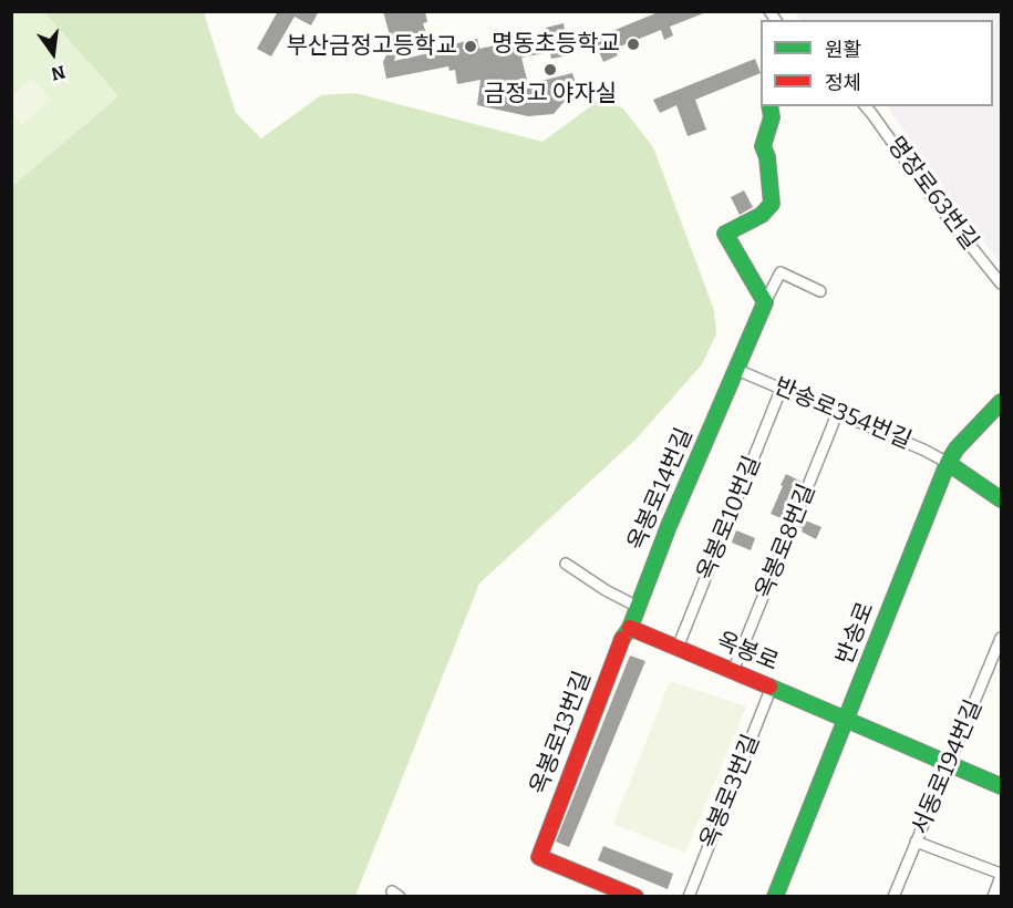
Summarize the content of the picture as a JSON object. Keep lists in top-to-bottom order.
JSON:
{
  "streets": {
    "street": [
      "명장로63번길",
      "반송로354번길",
      "옥봉로14번길",
      "옥봉로10번길",
      "옥봉로8번길",
      "반송로",
      "옥봉로",
      "옥봉로13번길",
      "서동로194번길",
      "옥봉로3번길"
    ]
  },
  "crossings": [
    ["반송로354번길", "옥봉로14번길"],
    ["반송로354번길", "옥봉로10번길"],
    ["반송로354번길", "옥봉로8번길"],
    ["반송로354번길", "반송로"],
    ["옥봉로14번길", "옥봉로"],
    ["옥봉로14번길", "옥봉로13번길"],
    ["옥봉로10번길", "옥봉로"],
    ["옥봉로8번길", "옥봉로"],
    ["반송로", "옥봉로"],
    ["옥봉로", "옥봉로13번길"],
    ["옥봉로", "서동로194번길"],
    ["옥봉로", "옥봉로3번길"]
  ],
  "places": ["명동초등학교", "부산금정고등학교", "금정고 야자실"],
  "legend": ["원활", "정체"],
  "north": "bottom"
}
